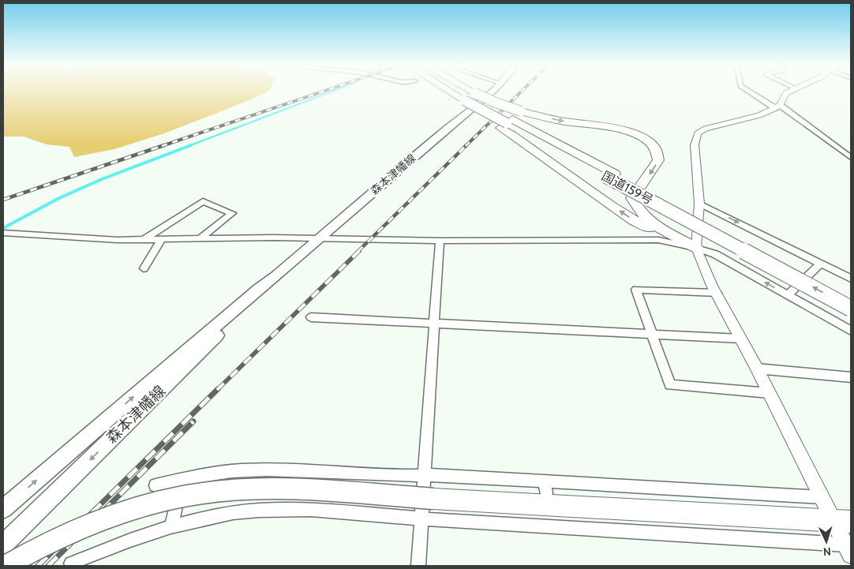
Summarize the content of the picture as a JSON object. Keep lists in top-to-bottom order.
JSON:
{
  "streets": {
    "highway": ["国道159号"],
    "main road": ["森本津幡線"]
  },
  "north": "bottom"
}
